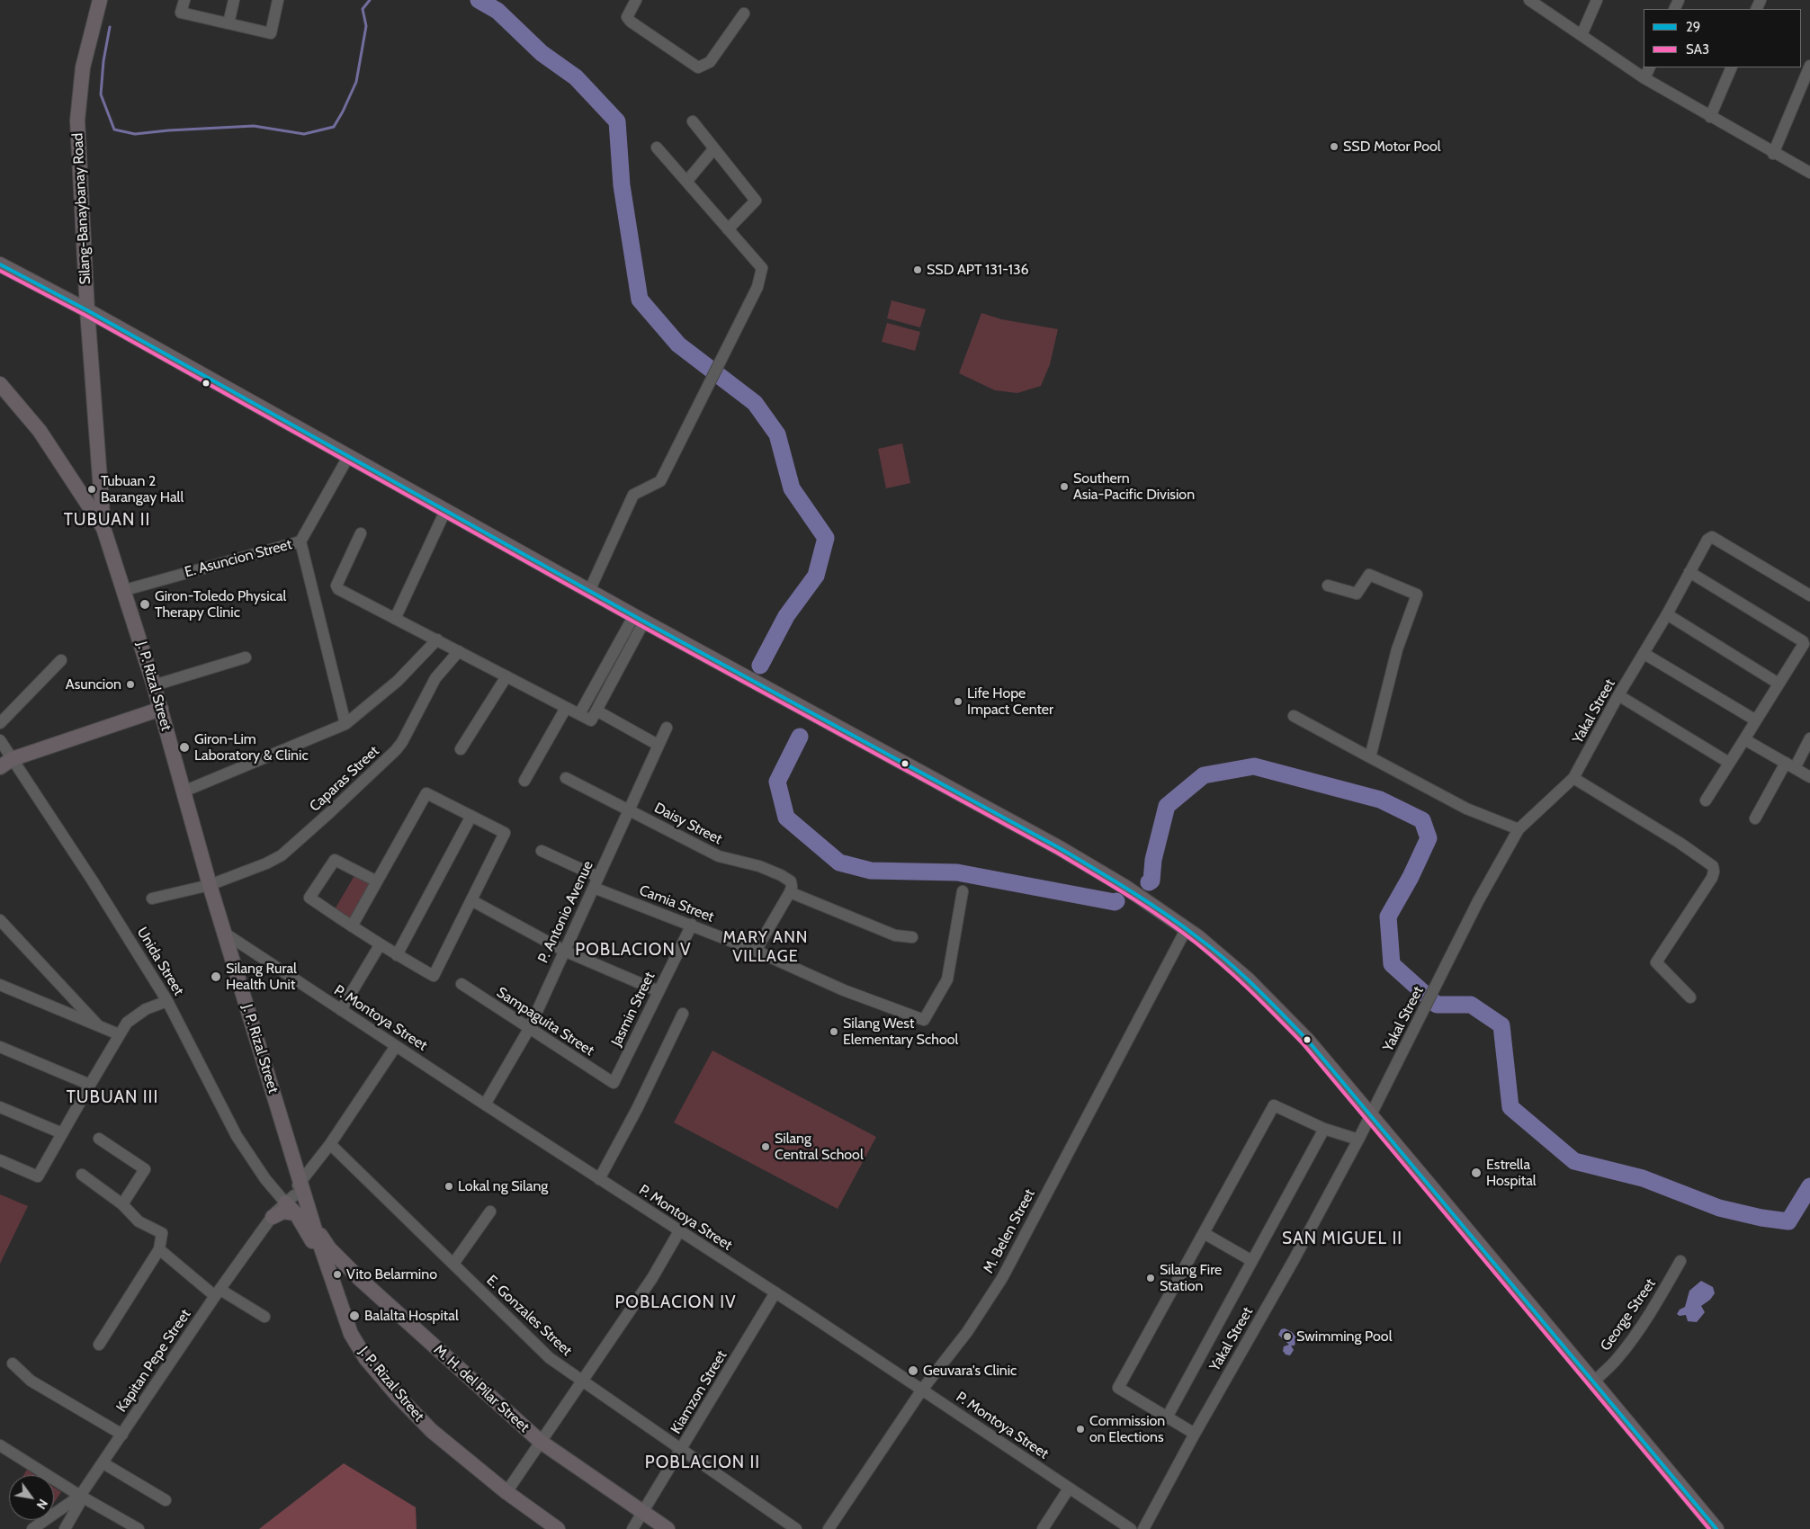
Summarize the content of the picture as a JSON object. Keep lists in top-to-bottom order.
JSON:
{
  "streets": {
    "main road": ["Silang-Banaybanay Road", "J. P. Rizal Street", "M. H. del Pilar Street"],
    "street": [
      "E. Asuncion Street",
      "Yakal Street",
      "Caparas Street",
      "Daisy Street",
      "Camia Street",
      "P. Antonio Avenue",
      "Unida Street",
      "Jasmin Street",
      "P. Montoya Street",
      "Sampaguita Street",
      "M. Belen Street",
      "George Street",
      "E. Gonzales Street",
      "Kapitan Pepe Street",
      "Kiamzon Street"
    ]
  },
  "crossings": [
    ["Silang-Banaybanay Road", "J. P. Rizal Street"],
    ["E. Asuncion Street", "J. P. Rizal Street"],
    ["J. P. Rizal Street", "Caparas Street"],
    ["J. P. Rizal Street", "P. Montoya Street"],
    ["J. P. Rizal Street", "M. H. del Pilar Street"],
    ["Daisy Street", "P. Antonio Avenue"],
    ["Camia Street", "P. Antonio Avenue"],
    ["Camia Street", "Jasmin Street"],
    ["P. Antonio Avenue", "P. Montoya Street"],
    ["P. Antonio Avenue", "Sampaguita Street"],
    ["Jasmin Street", "Sampaguita Street"],
    ["P. Montoya Street", "M. Belen Street"],
    ["P. Montoya Street", "Kiamzon Street"],
    ["E. Gonzales Street", "Kiamzon Street"],
    ["M. H. del Pilar Street", "Kiamzon Street"]
  ],
  "districts": [
    "TUBUAN II",
    "MARY ANN VILLAGE",
    "POBLACION V",
    "TUBUAN III",
    "SAN MIGUEL II",
    "POBLACION IV",
    "POBLACION II"
  ],
  "places": [
    "SSD Motor Pool",
    "SSD APT 131-136",
    "Southern Asia-Pacific Division",
    "Tubuan 2 Barangay Hall",
    "Giron-Toledo Physical Therapy Clinic",
    "Asuncion",
    "Life Hope Impact Center",
    "Giron-Lim Laboratory & Clinic",
    "Silang Rural Health Unit",
    "Silang West Elementary School",
    "Silang Central School",
    "Estrella Hospital",
    "Lokal ng Silang",
    "Vito Belarmino",
    "Silang Fire Station",
    "Balalta Hospital",
    "Swimming Pool",
    "Geuvara's Clinic",
    "Commission on Elections"
  ],
  "lines": ["transit line 29", "transit line SA3"],
  "legend": ["29", "SA3"],
  "north": "bottom right"
}
